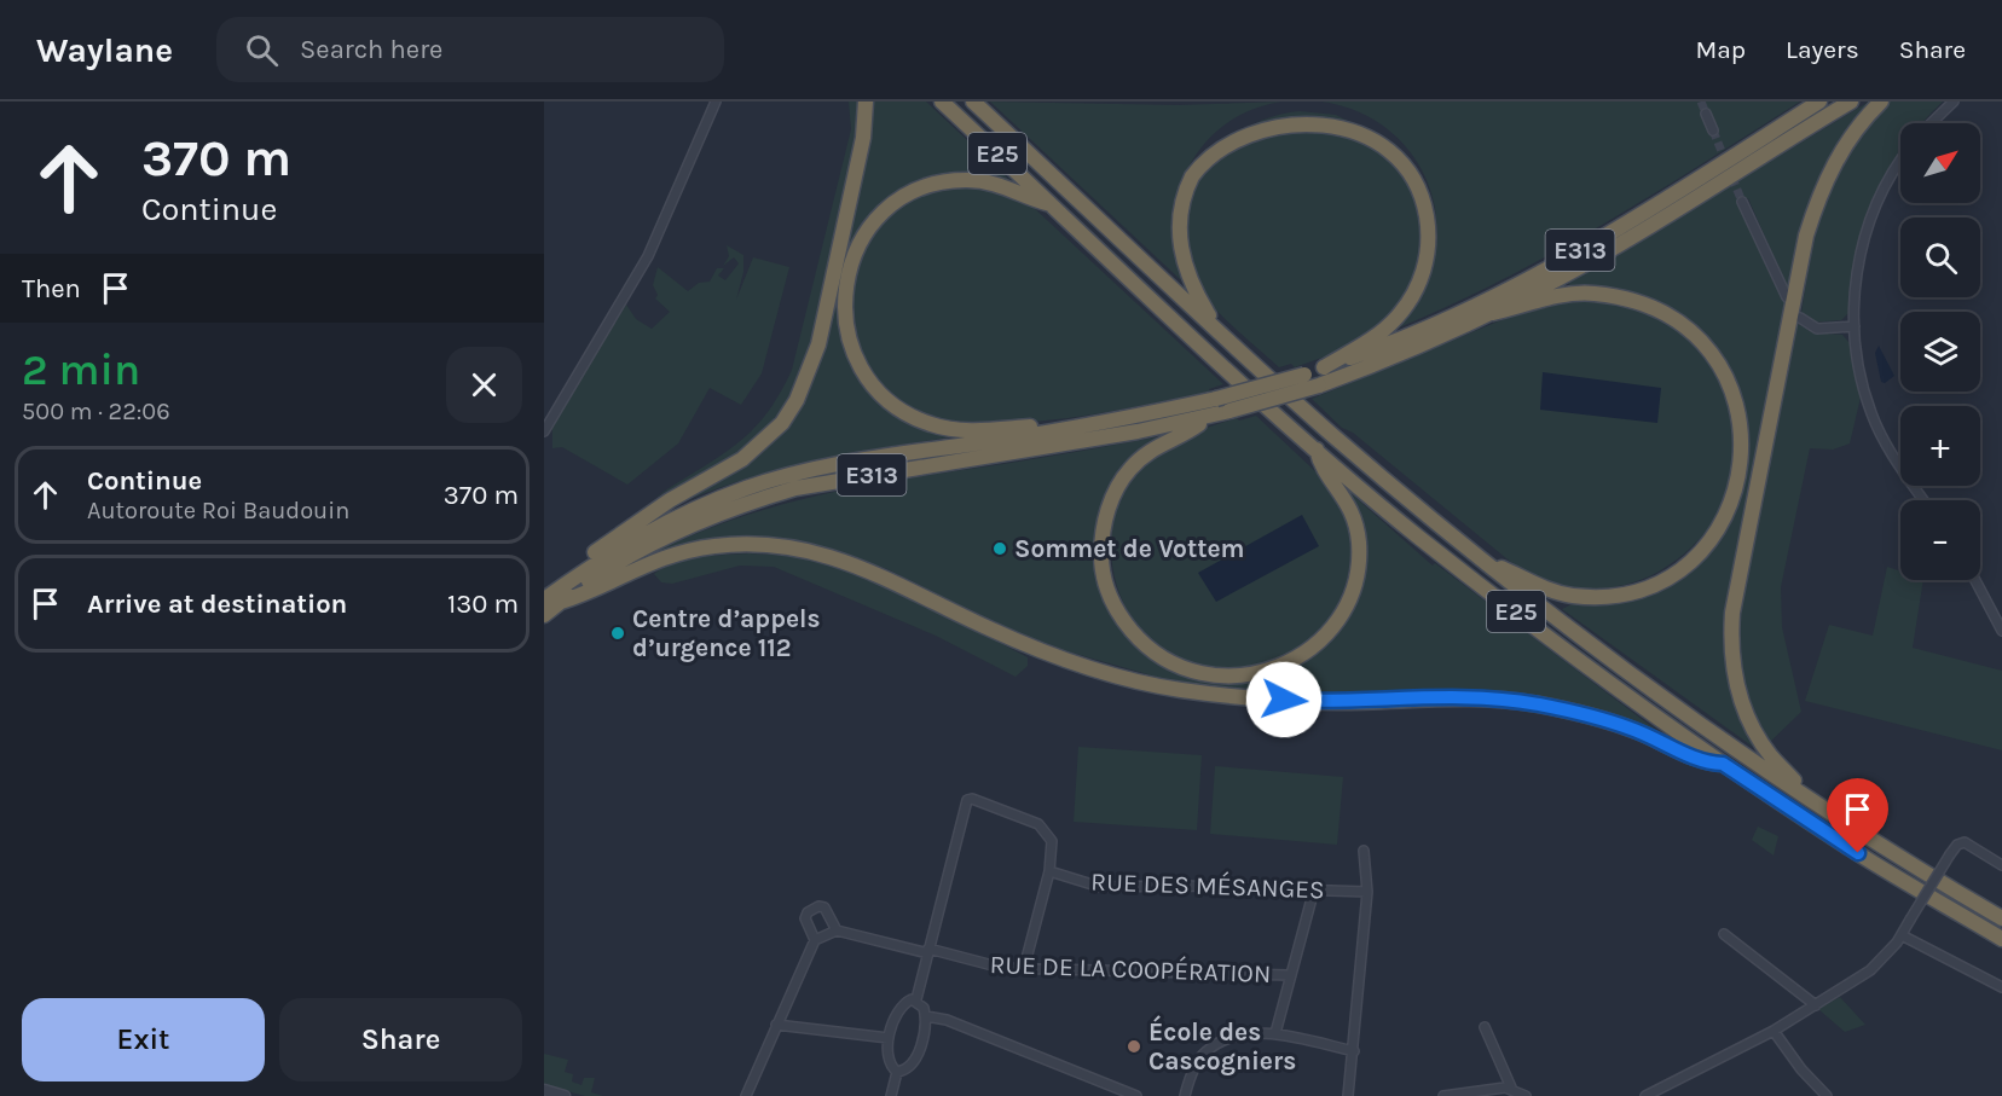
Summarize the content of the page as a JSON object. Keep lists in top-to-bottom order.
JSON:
{
  "streets": {
    "highway": ["E25", "E313"],
    "street": ["RUE DES MÉSANGES", "RUE DE LA COOPÉRATION"]
  },
  "places": ["Sommet de Vottem", "Centre d’appels d’urgence 112", "École des Cascogniers"],
  "north": "top right",
  "page": {
    "header": "Waylane",
    "search": "Search here",
    "nav": ["Map", "Layers", "Share"],
    "turn": ["370 m", "Continue"],
    "map_buttons": ["+", "−"],
    "then": "Then",
    "heading": ["2 min", "500 m · 22:06"],
    "list": [
      {
        "name": "Continue",
        "note": "Autoroute Roi Baudouin",
        "value": "370 m"
      },
      {
        "name": "Arrive at destination",
        "value": "130 m"
      }
    ],
    "buttons": ["Exit", "Share"]
  }
}
